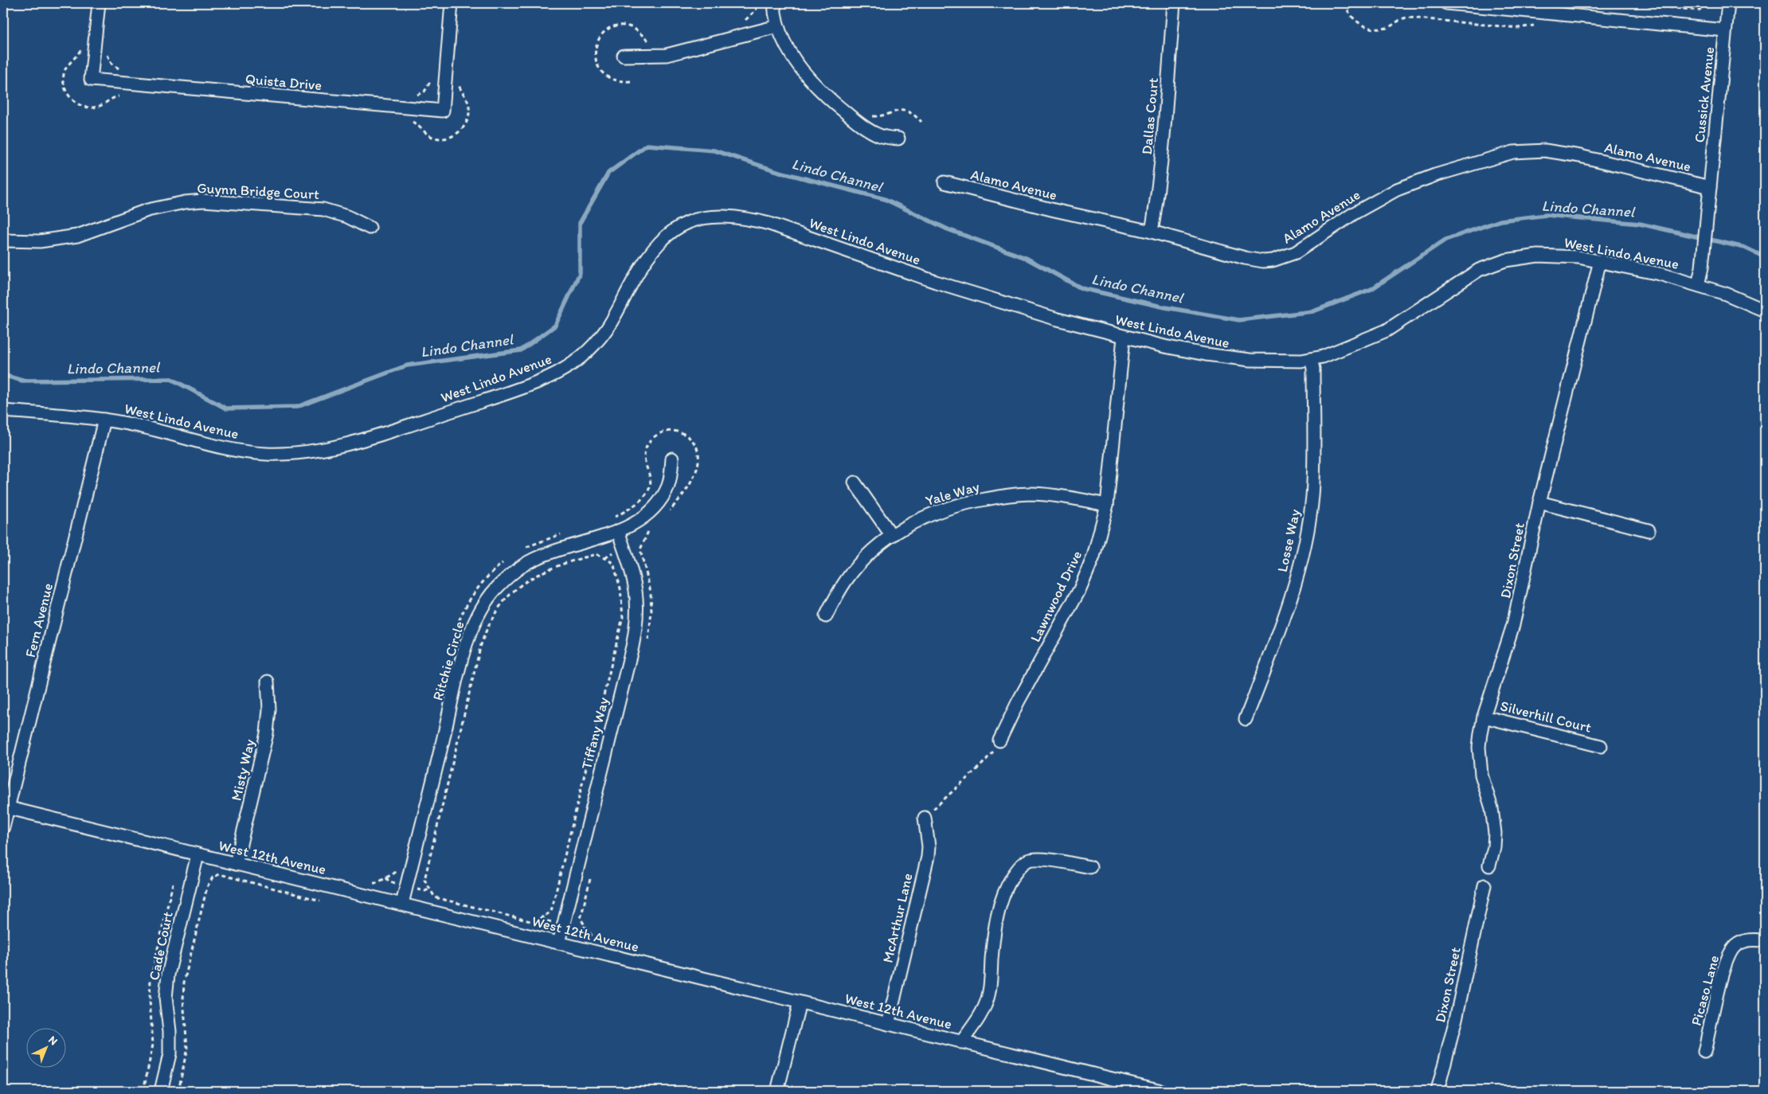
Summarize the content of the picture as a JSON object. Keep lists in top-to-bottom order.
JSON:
{
  "streets": {
    "street": [
      "Quista Drive",
      "Cussick Avenue",
      "Dallas Court",
      "Alamo Avenue",
      "Guynn Bridge Court",
      "West Lindo Avenue",
      "Yale Way",
      "Losse Way",
      "Dixon Street",
      "Lawnwood Drive",
      "Fern Avenue",
      "Ritchie Circle",
      "Silverhill Court",
      "Tiffany Way",
      "Misty Way",
      "West 12th Avenue",
      "McArthur Lane",
      "Cade Court",
      "Picaso Lane"
    ]
  },
  "crossings": [
    ["Cussick Avenue", "Alamo Avenue"],
    ["Cussick Avenue", "West Lindo Avenue"],
    ["Dallas Court", "Alamo Avenue"],
    ["West Lindo Avenue", "Losse Way"],
    ["West Lindo Avenue", "Dixon Street"],
    ["West Lindo Avenue", "Lawnwood Drive"],
    ["West Lindo Avenue", "Fern Avenue"],
    ["Yale Way", "Lawnwood Drive"],
    ["Dixon Street", "Silverhill Court"],
    ["Fern Avenue", "West 12th Avenue"],
    ["Ritchie Circle", "Tiffany Way"],
    ["Ritchie Circle", "West 12th Avenue"],
    ["Tiffany Way", "West 12th Avenue"],
    ["Misty Way", "West 12th Avenue"],
    ["West 12th Avenue", "McArthur Lane"],
    ["West 12th Avenue", "Cade Court"]
  ],
  "water": ["Lindo Channel"],
  "north": "top right"
}
